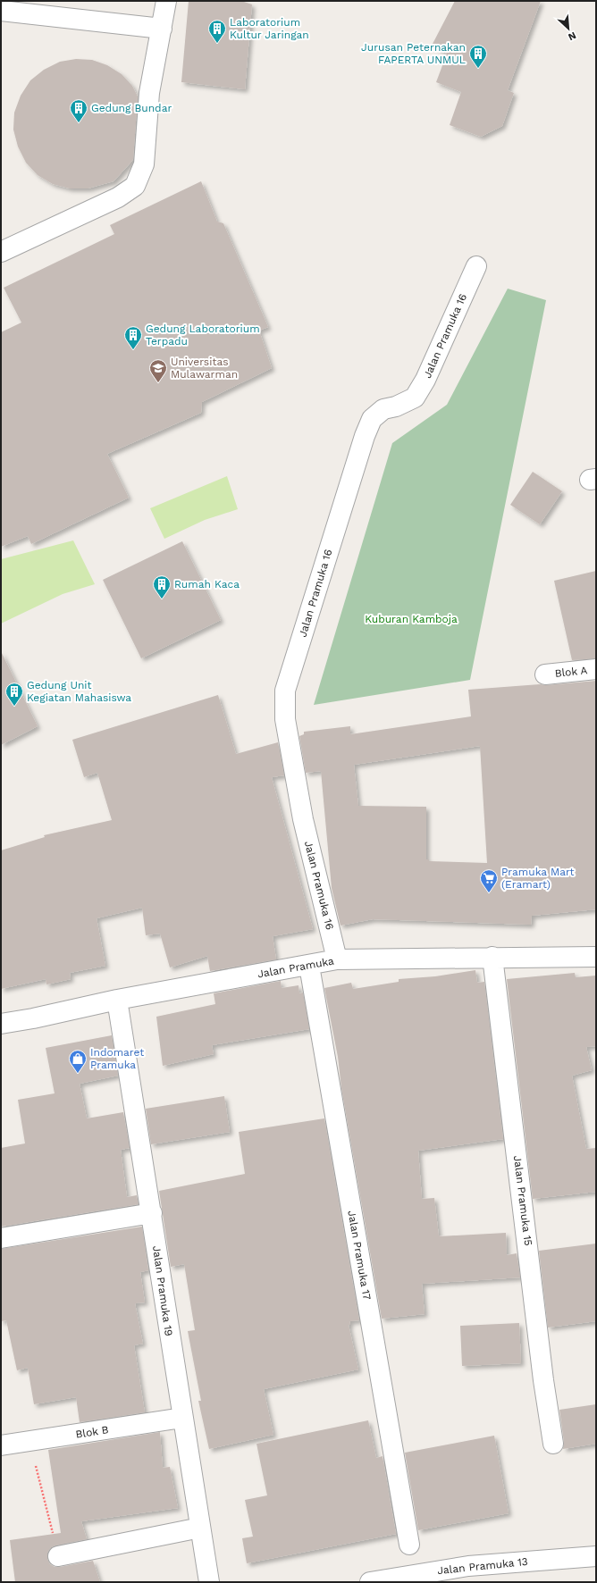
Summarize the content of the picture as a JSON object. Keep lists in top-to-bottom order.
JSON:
{
  "streets": {
    "street": [
      "Jalan Pramuka 16",
      "Blok A",
      "Jalan Pramuka",
      "Jalan Pramuka 15",
      "Jalan Pramuka 17",
      "Jalan Pramuka 19",
      "Blok B",
      "Jalan Pramuka 13"
    ]
  },
  "crossings": [
    ["Jalan Pramuka 16", "Jalan Pramuka"],
    ["Jalan Pramuka", "Jalan Pramuka 15"],
    ["Jalan Pramuka", "Jalan Pramuka 17"],
    ["Jalan Pramuka", "Jalan Pramuka 19"],
    ["Jalan Pramuka 19", "Blok B"]
  ],
  "parks": ["Kuburan Kamboja"],
  "places": {
    "building": [
      "Laboratorium Kultur Jaringan",
      "Jurusan Peternakan FAPERTA UNMUL",
      "Gedung Bundar",
      "Gedung Laboratorium Terpadu",
      "Rumah Kaca",
      "Gedung Unit Kegiatan Mahasiswa"
    ],
    "school or university": ["Universitas Mulawarman"],
    "supermarket": ["Pramuka Mart (Eramart)"],
    "shop": ["Indomaret Pramuka"]
  },
  "north": "bottom right"
}
